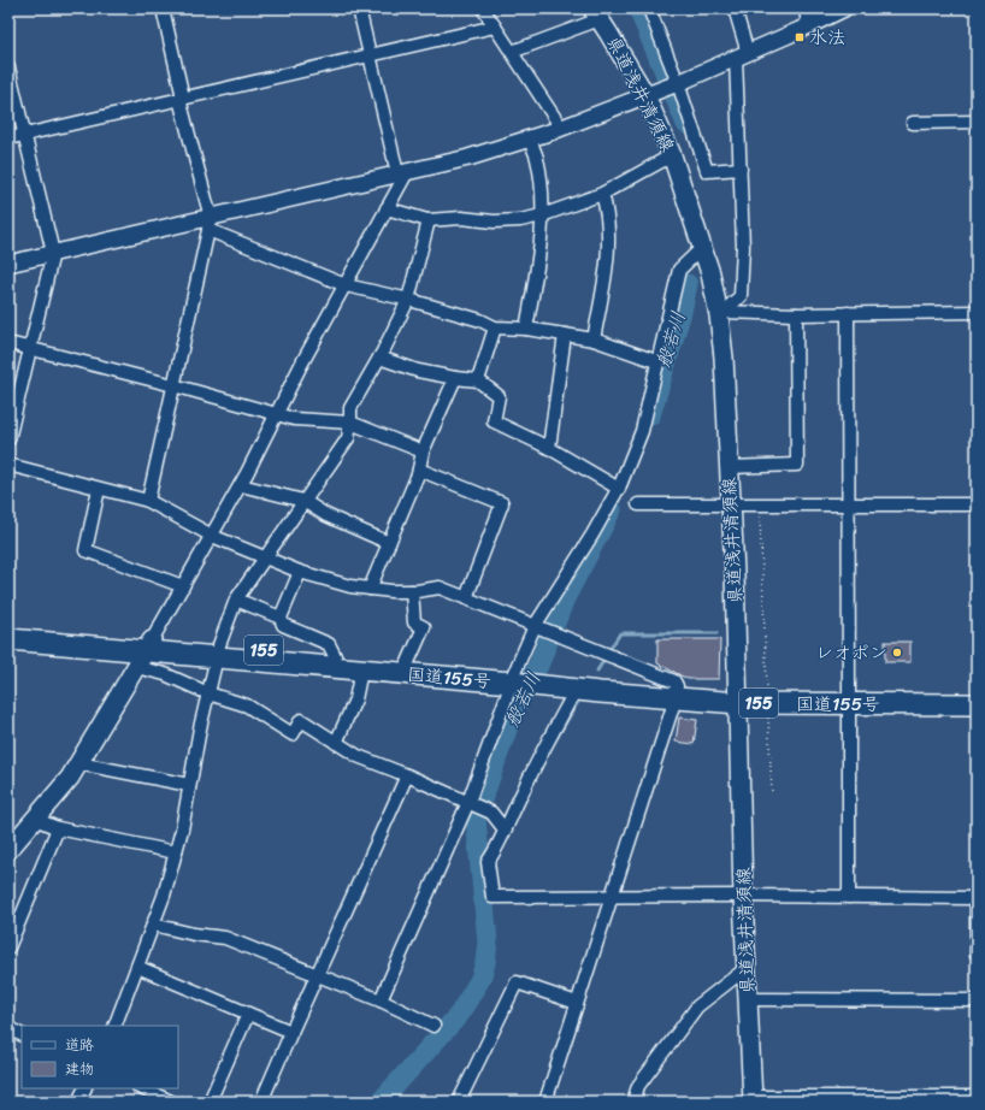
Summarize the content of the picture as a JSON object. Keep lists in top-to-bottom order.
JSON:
{
  "streets": {
    "highway": ["155", "国道155号"],
    "main road": ["県道浅井清須線"]
  },
  "crossings": [
    ["県道浅井清須線", "国道155号"]
  ],
  "water": ["般若川"],
  "places": {
    "transit": ["水法"],
    "other": ["レオポン"]
  },
  "legend": ["道路", "建物"]
}
